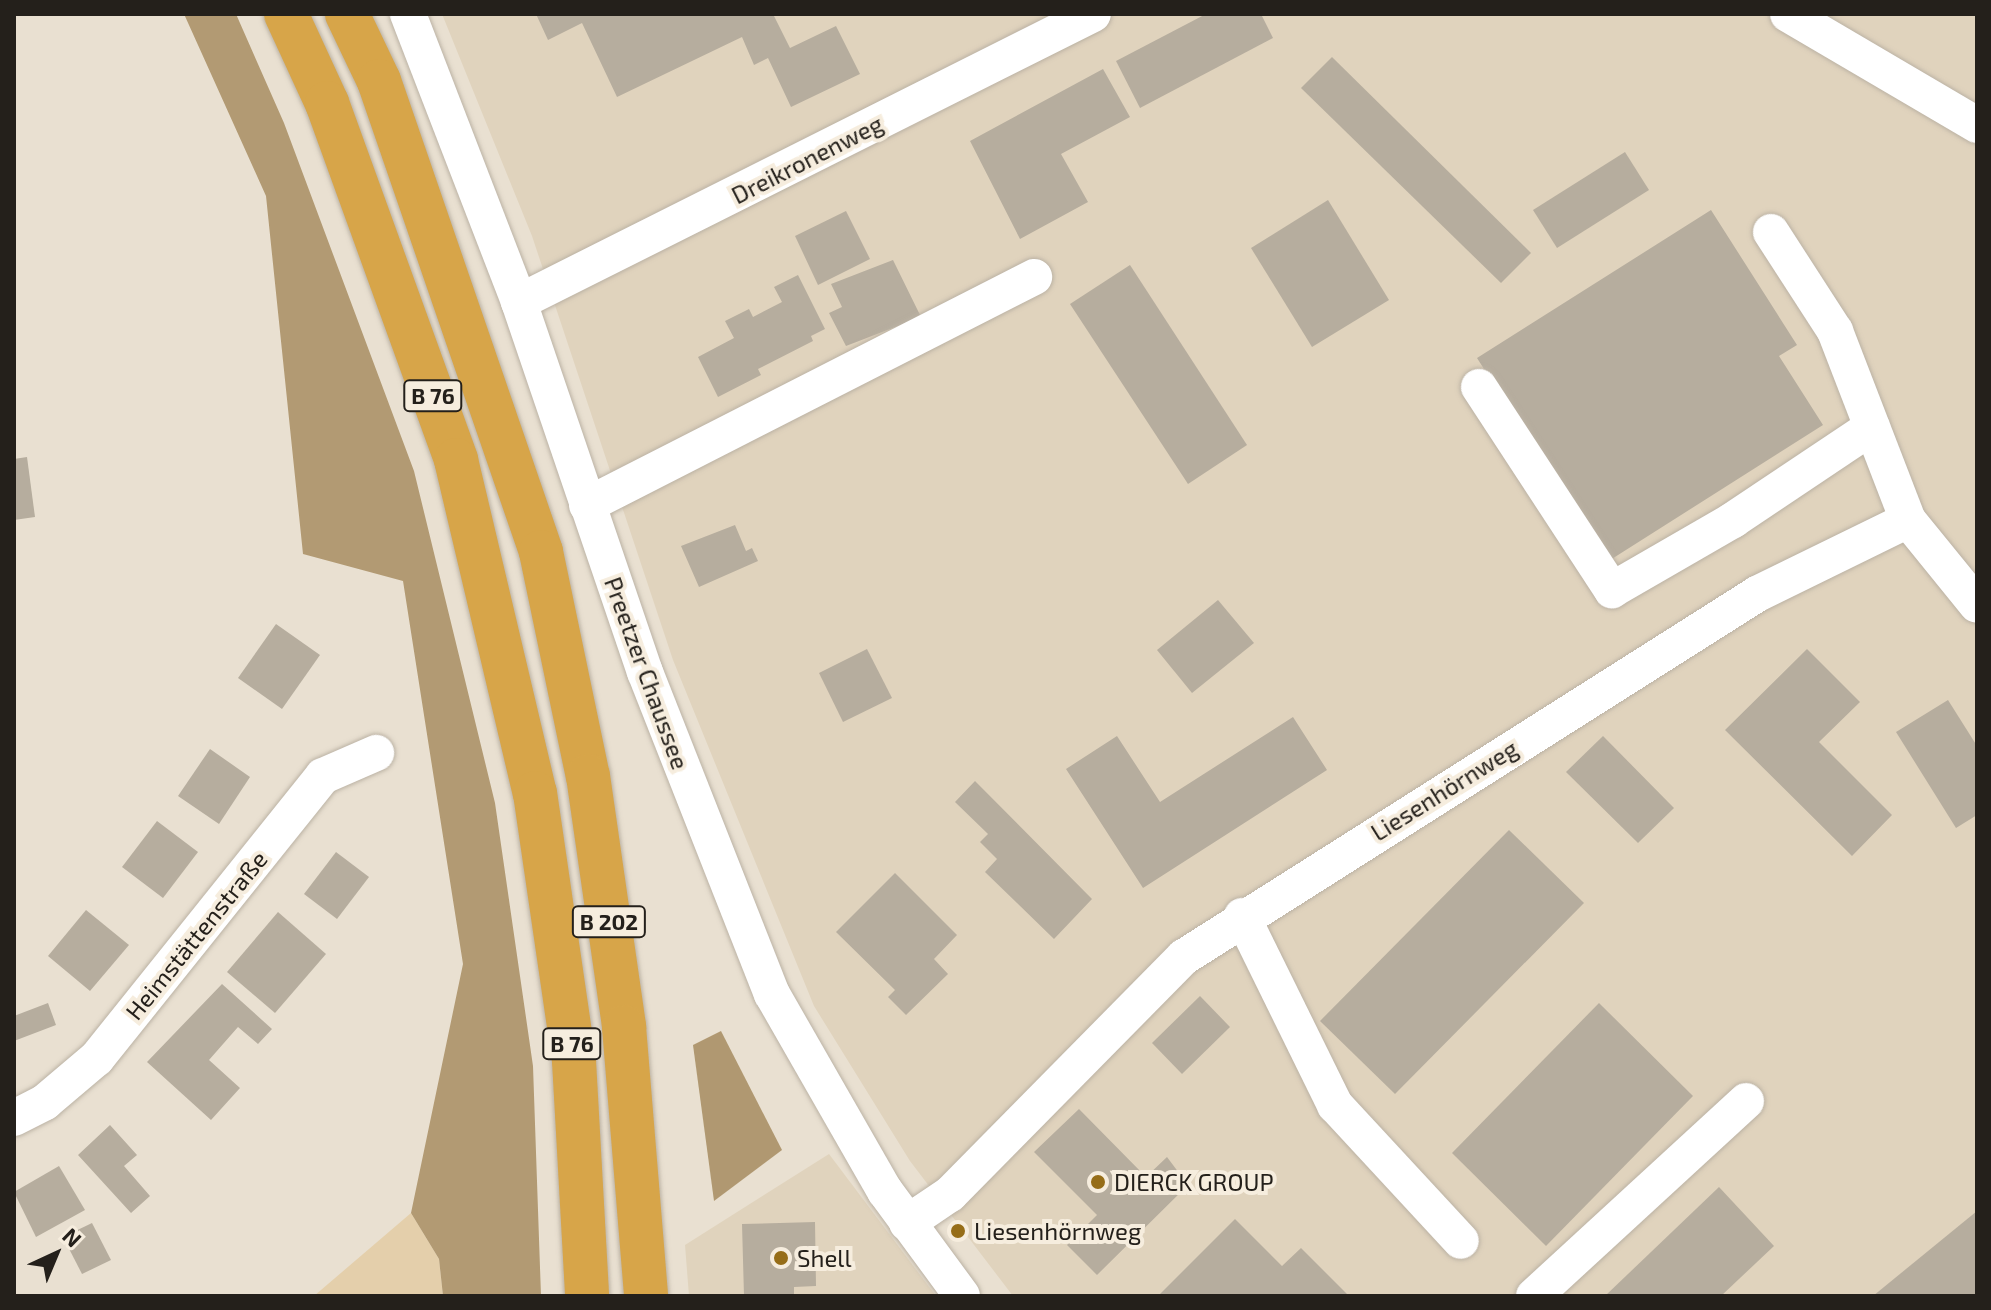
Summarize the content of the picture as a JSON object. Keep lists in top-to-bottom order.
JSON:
{
  "streets": {
    "highway": ["B 76", "B 202"],
    "street": [
      "Dreikronenweg",
      "Preetzer Chaussee",
      "Liesenhörnweg",
      "Heimstättenstraße"
    ]
  },
  "crossings": [
    ["Dreikronenweg", "Preetzer Chaussee"],
    ["B 76", "B 202"],
    ["Preetzer Chaussee", "Liesenhörnweg"]
  ],
  "places": ["DIERCK GROUP", "Liesenhörnweg", "Shell"],
  "north": "top right"
}
